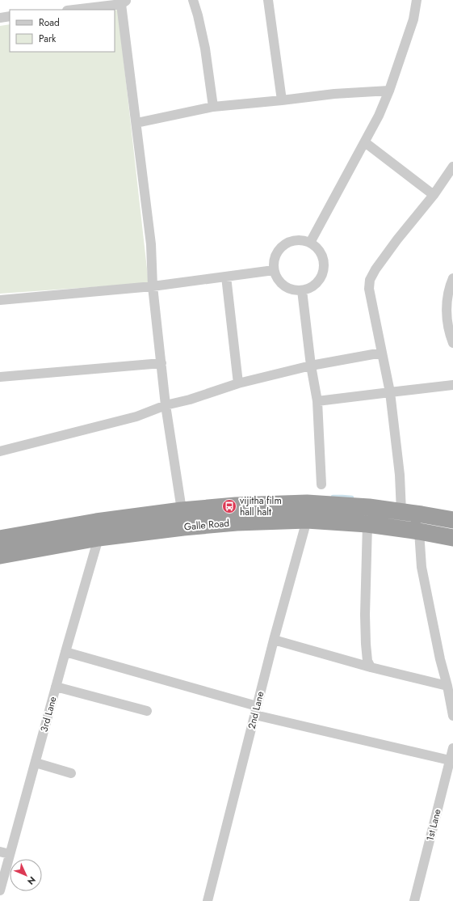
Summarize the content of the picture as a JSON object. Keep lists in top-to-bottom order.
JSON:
{
  "streets": {
    "highway": ["Galle Road"],
    "street": ["2nd Lane", "3rd Lane", "1st Lane"]
  },
  "crossings": [
    ["Galle Road", "2nd Lane"],
    ["Galle Road", "3rd Lane"]
  ],
  "places": {
    "bus stop": ["vijitha film hall halt"]
  },
  "legend": ["Road", "Park"],
  "north": "bottom right"
}
